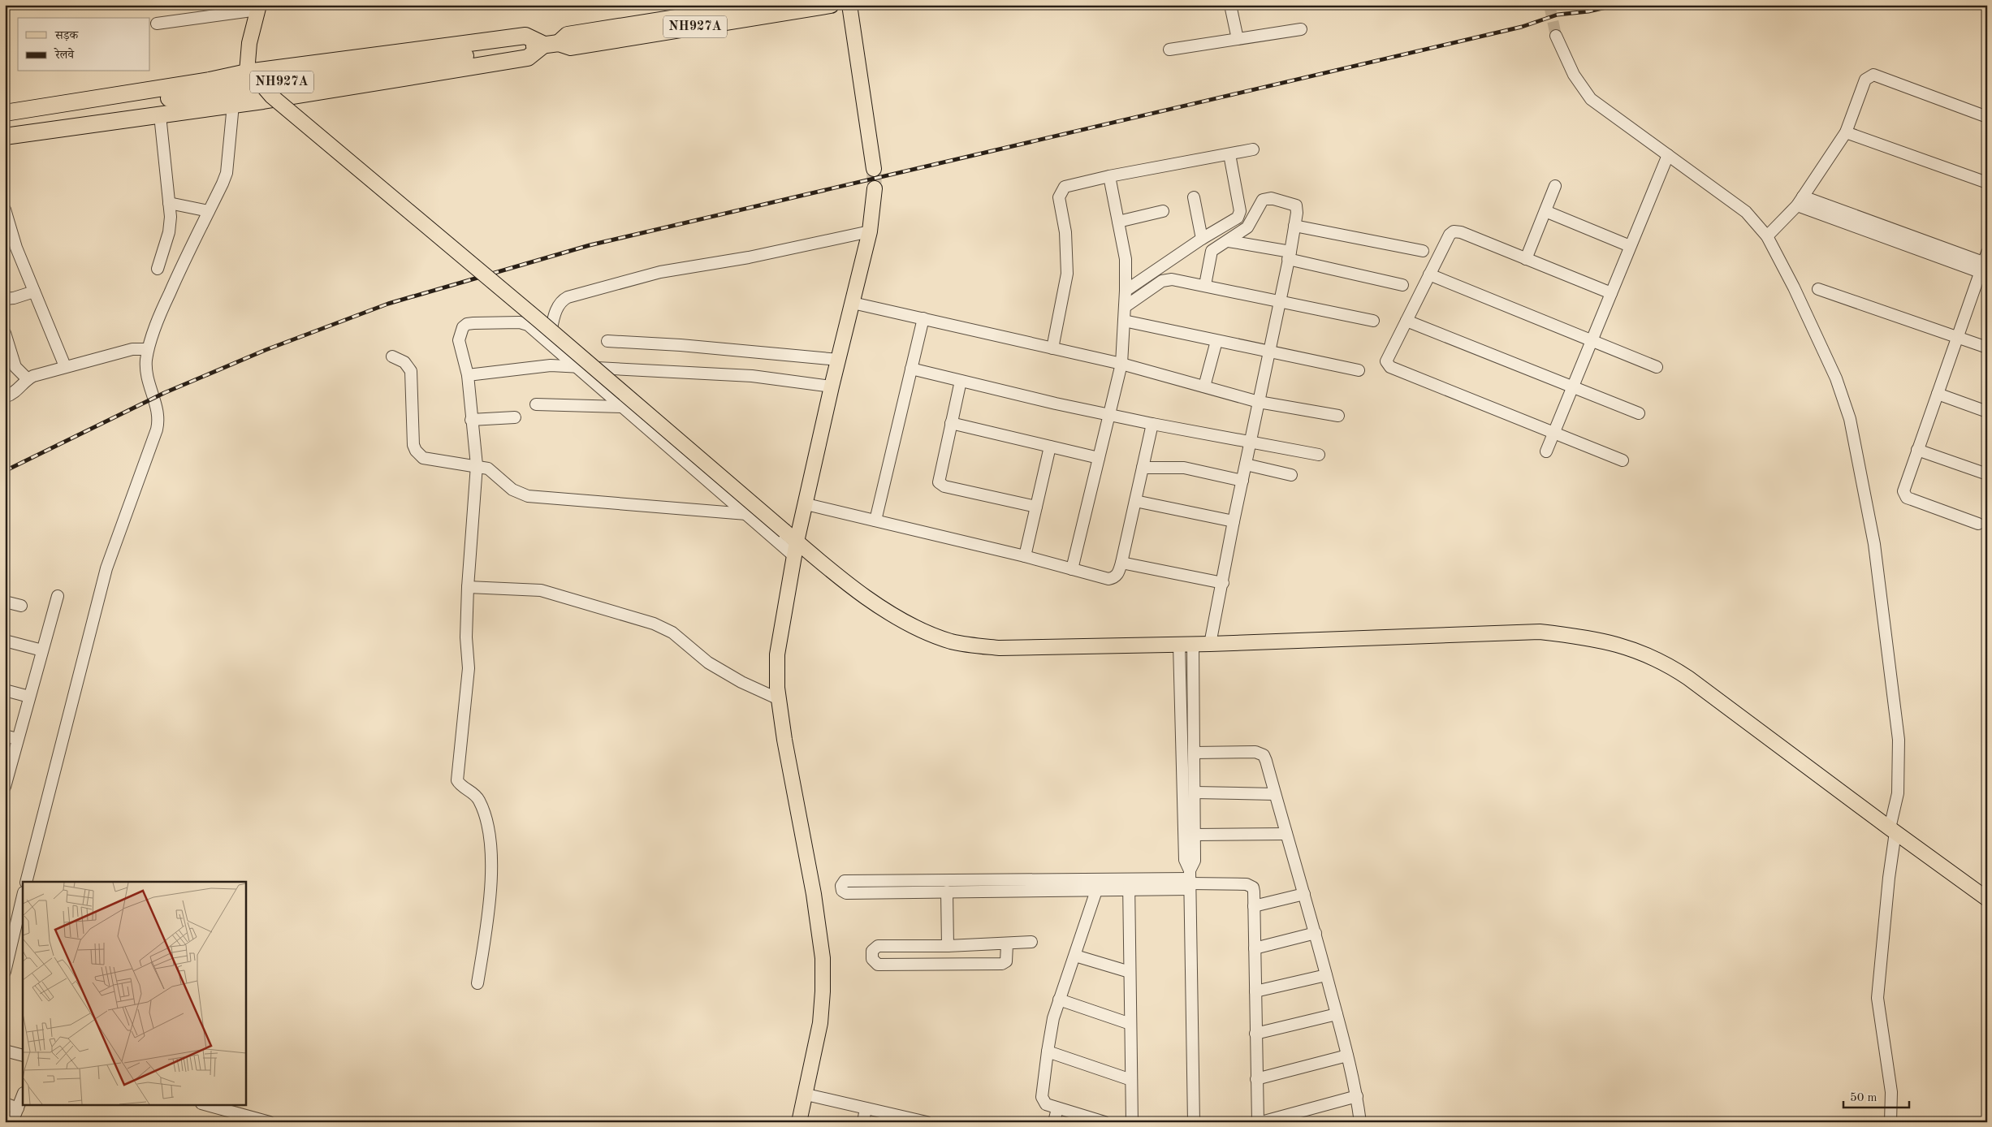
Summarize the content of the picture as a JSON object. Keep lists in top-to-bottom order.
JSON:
{
  "streets": {
    "highway": ["NH927A"]
  },
  "legend": ["सड़क", "रेलवे"],
  "scale_bar": "50 m"
}
